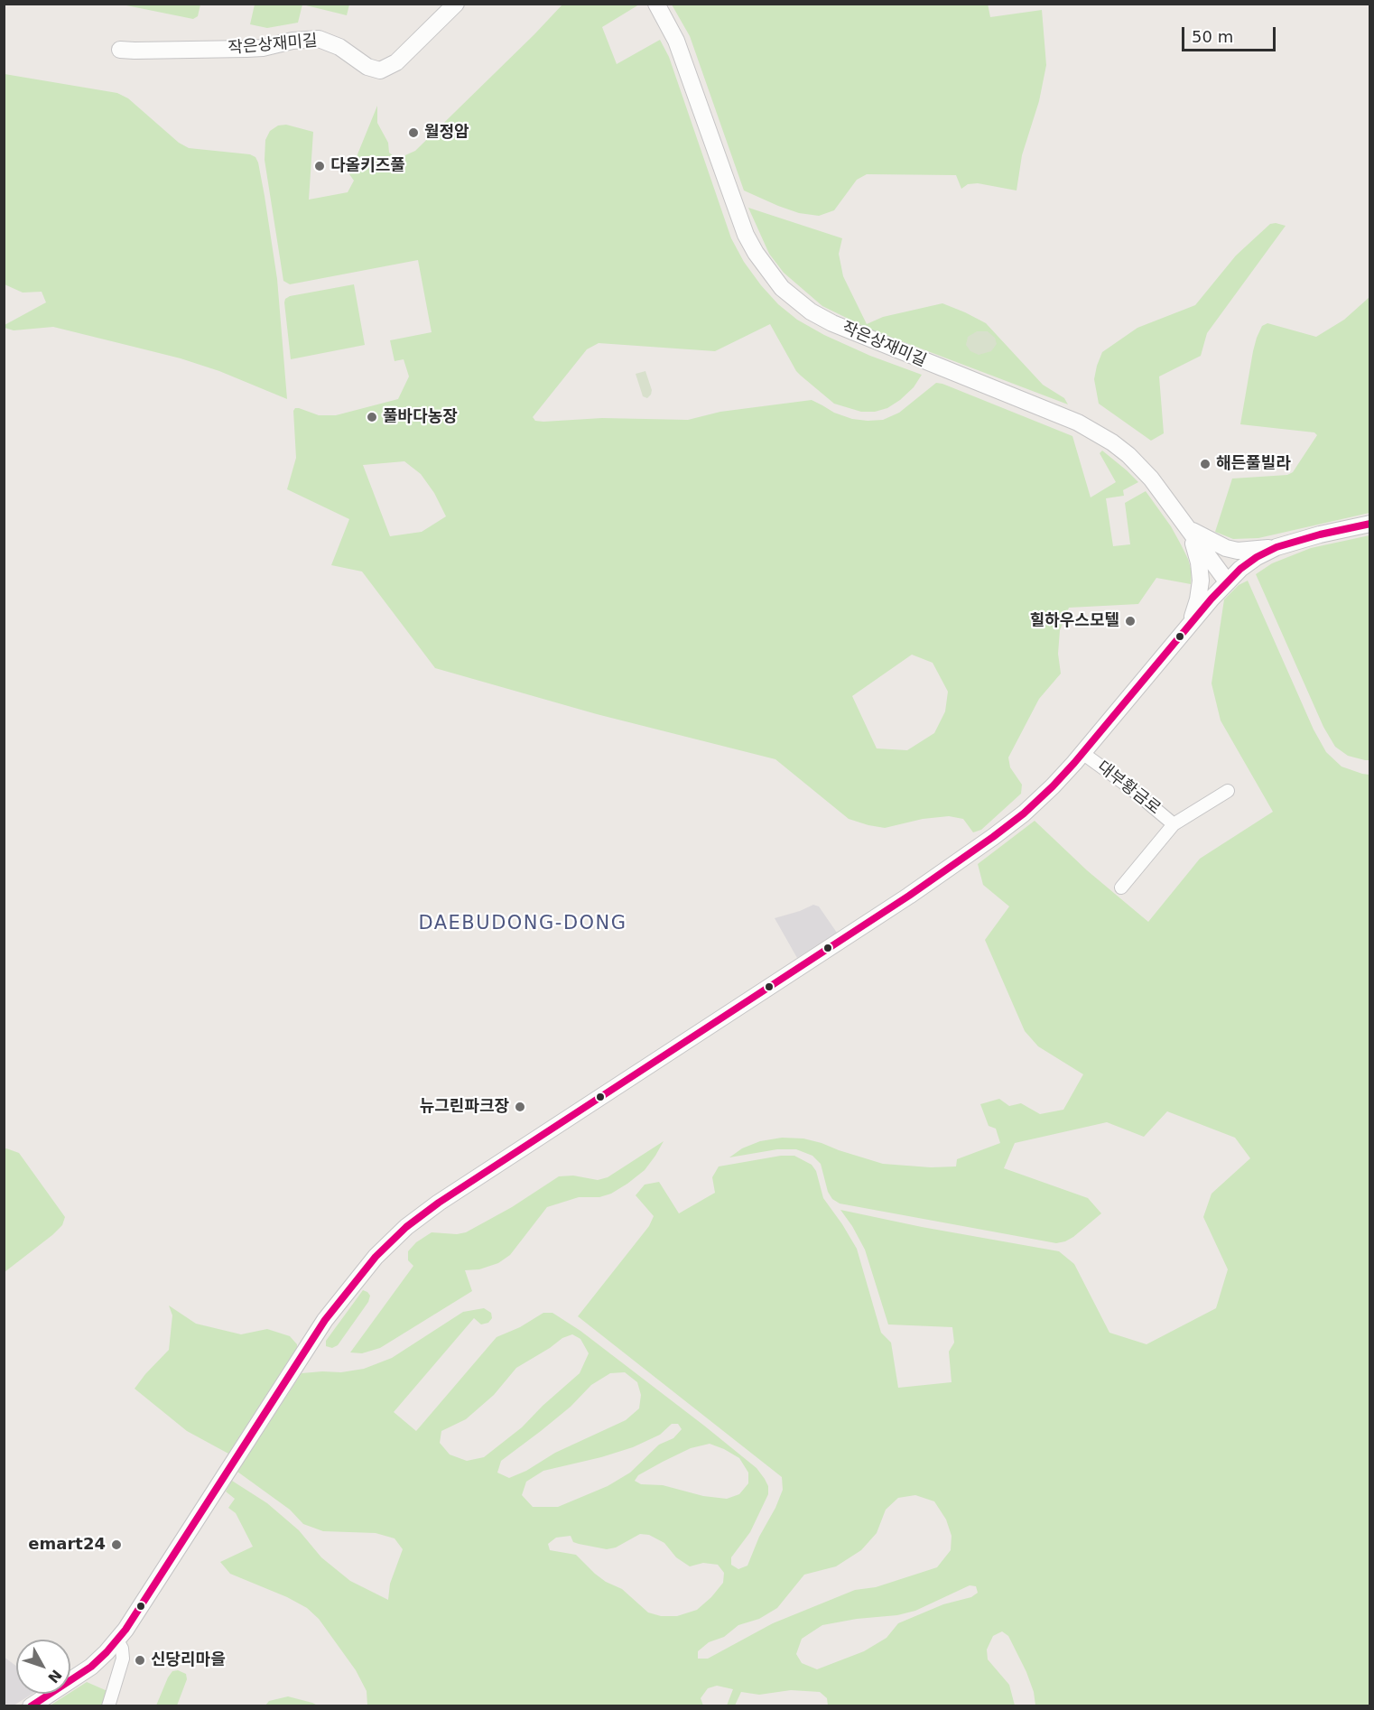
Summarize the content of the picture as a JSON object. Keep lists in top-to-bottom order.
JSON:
{
  "streets": {
    "main road": ["작은상재미길"],
    "street": ["대부황금로"]
  },
  "districts": ["DAEBUDONG-DONG"],
  "places": [
    "월정암",
    "다올키즈풀",
    "풀바다농장",
    "해든풀빌라",
    "힐하우스모텔",
    "뉴그린파크장",
    "emart24",
    "신당리마을"
  ],
  "scale_bar": "50 m",
  "north": "bottom right"
}
